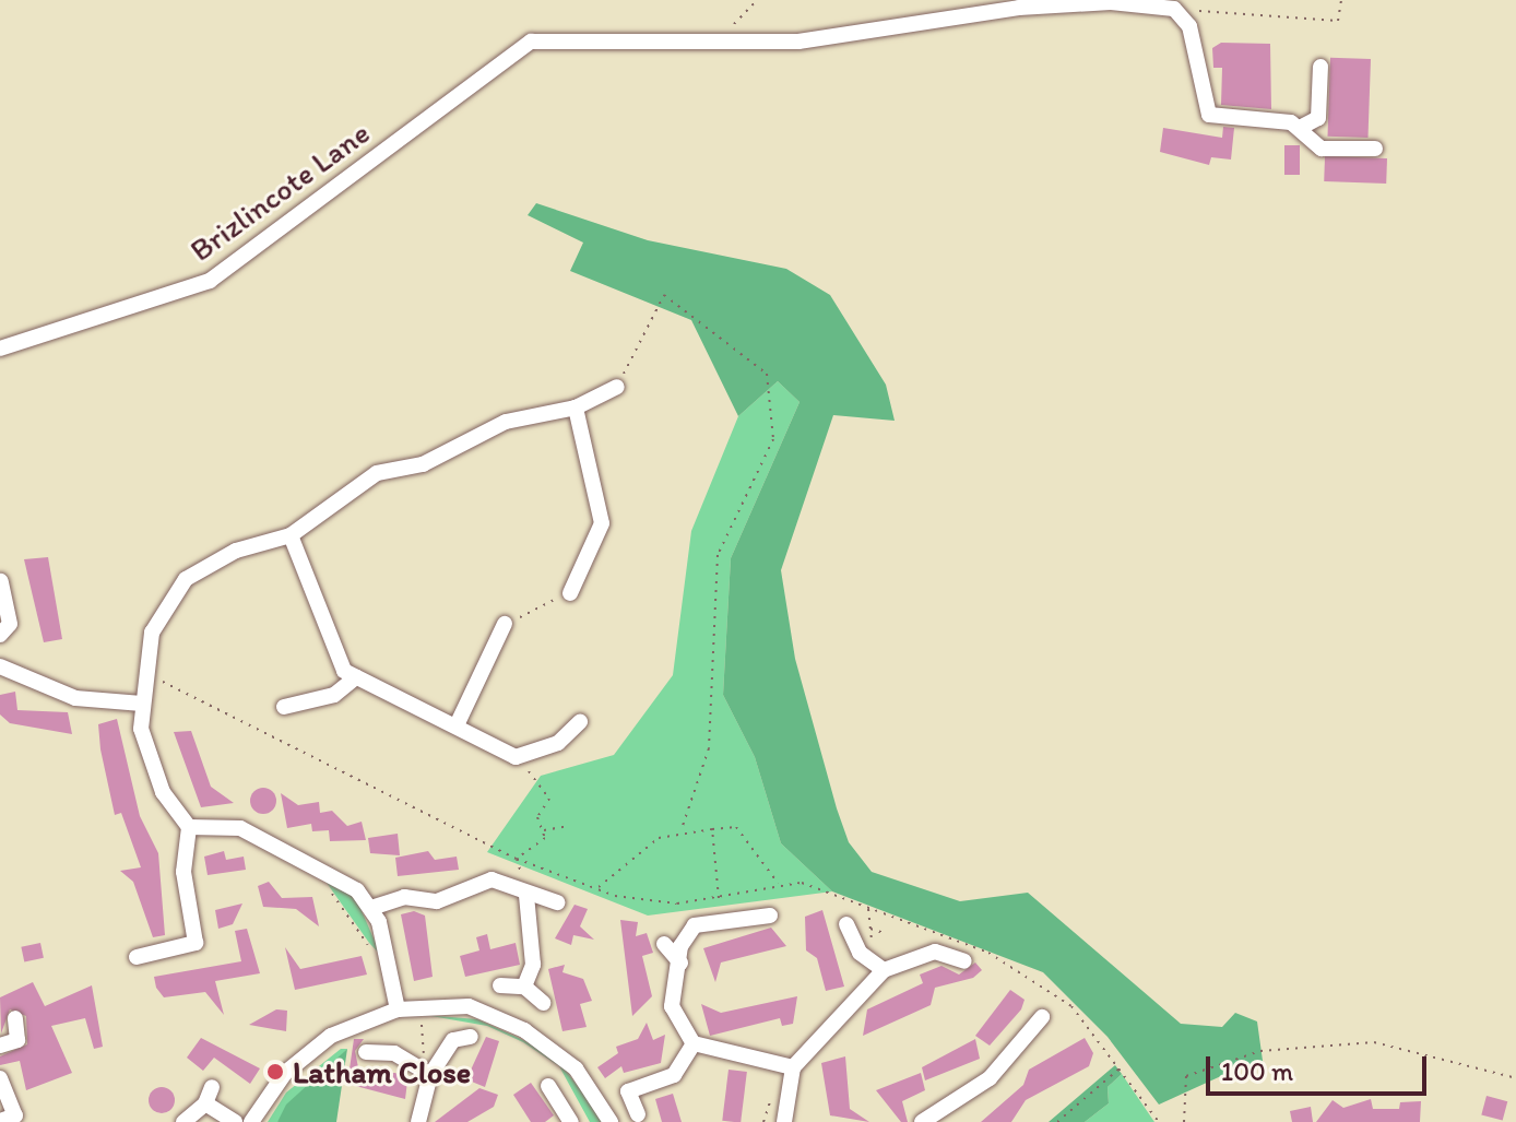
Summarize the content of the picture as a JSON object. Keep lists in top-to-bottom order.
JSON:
{
  "streets": {
    "street": ["Brizlincote Lane"]
  },
  "places": ["Latham Close"],
  "scale_bar": "100 m"
}
